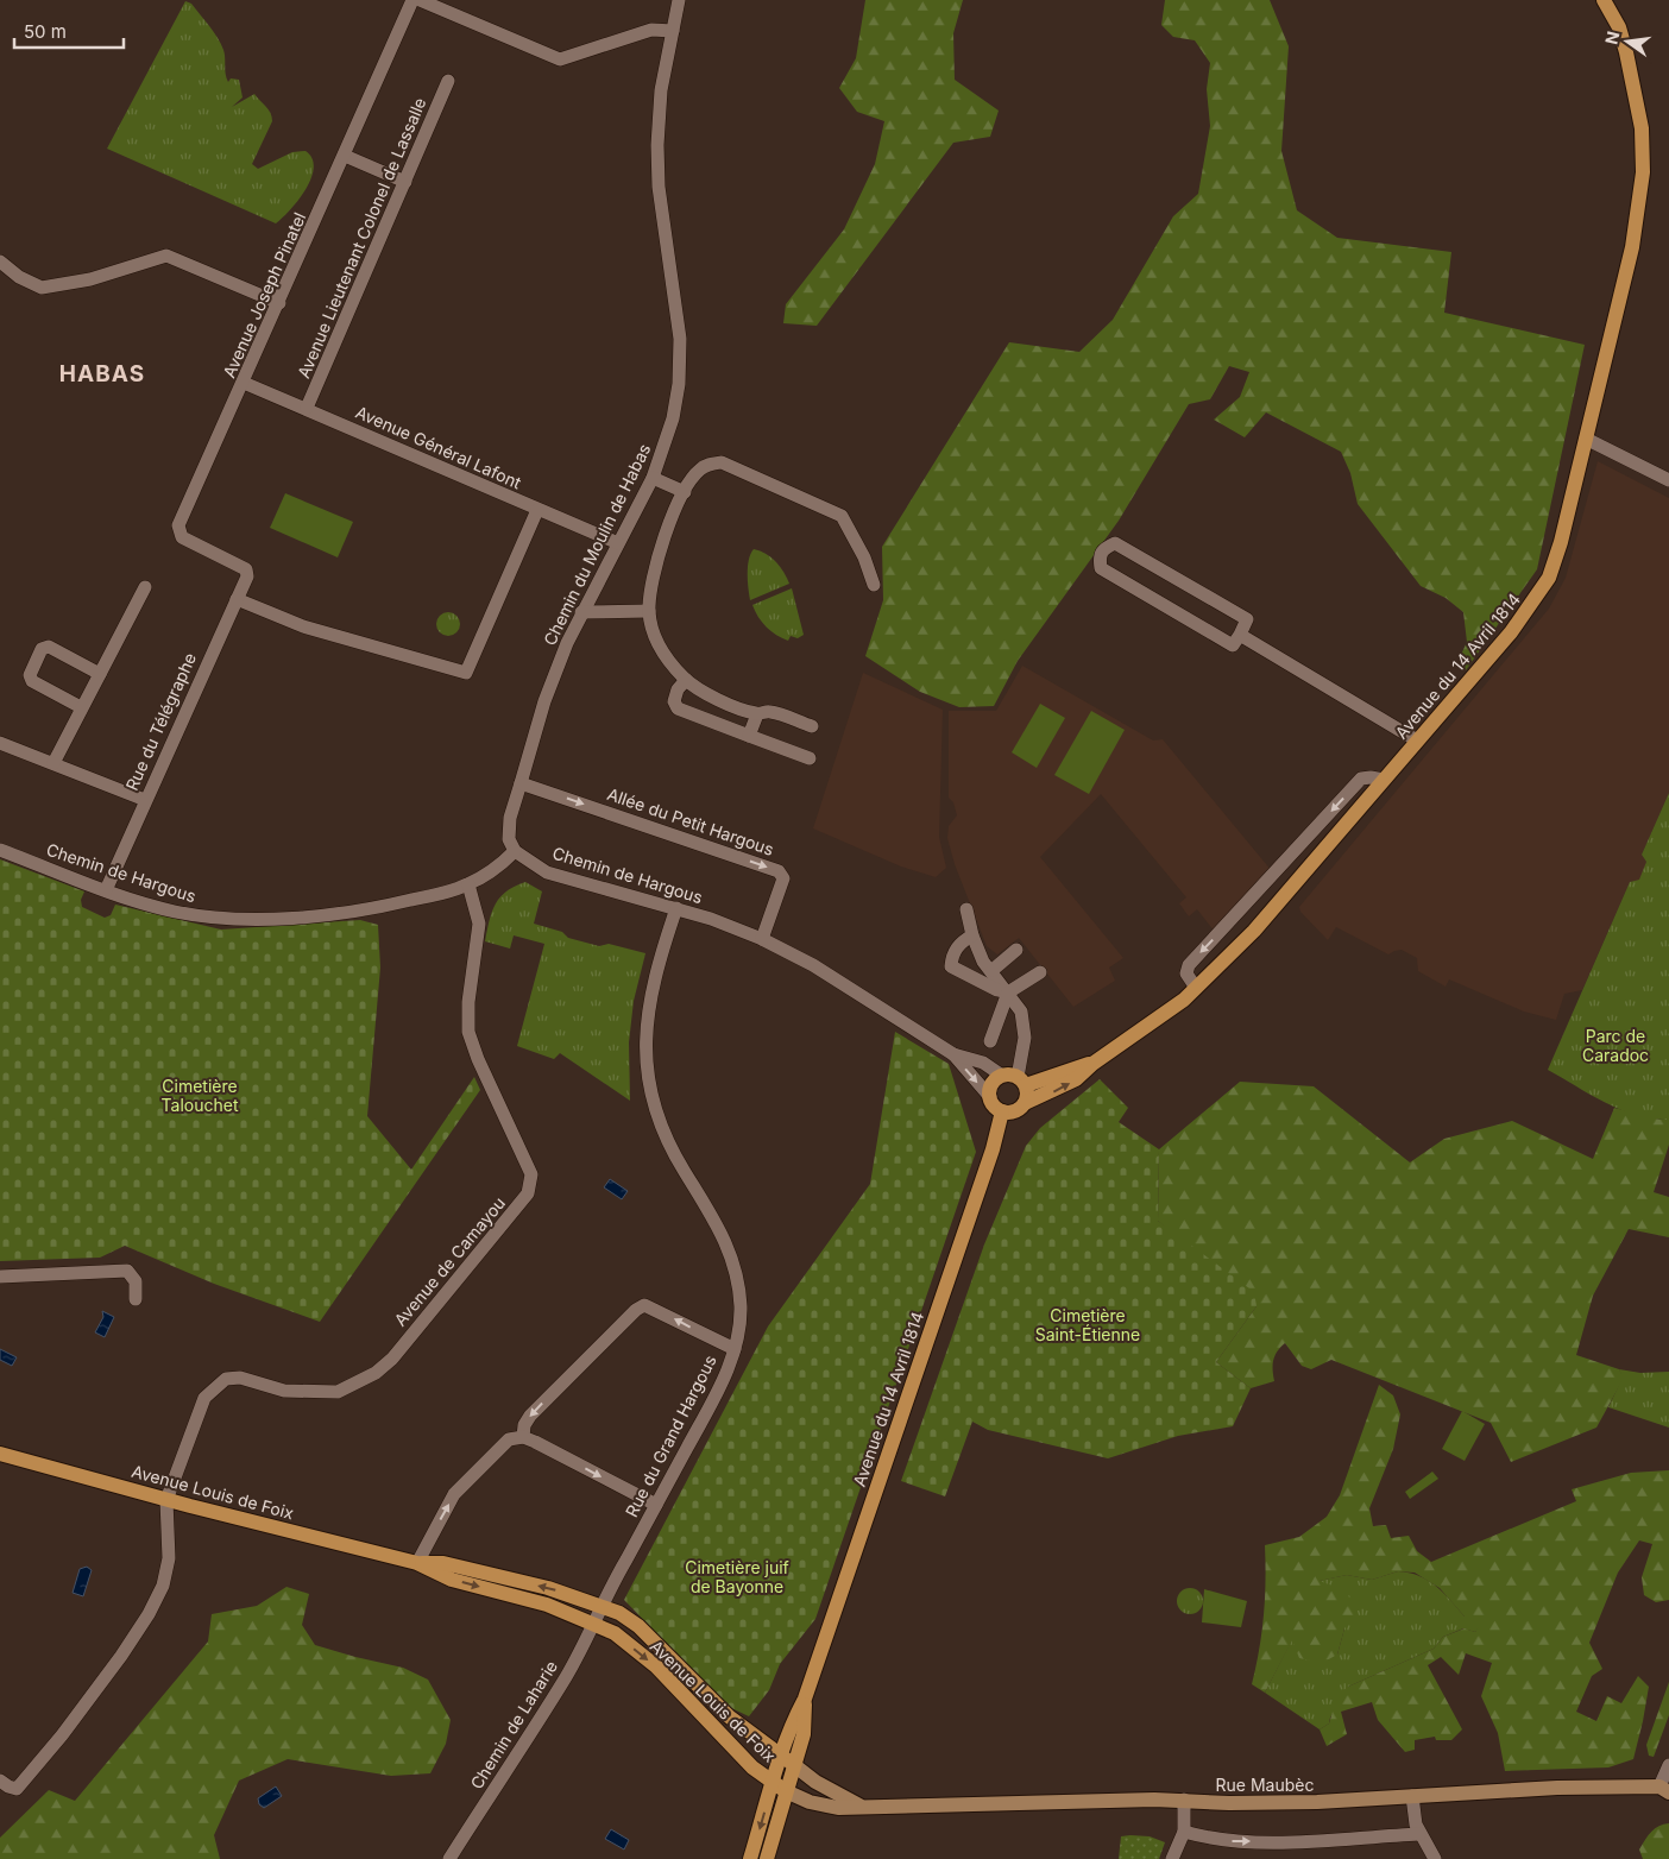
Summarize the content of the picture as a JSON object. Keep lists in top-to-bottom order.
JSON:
{
  "streets": {
    "main road": ["Avenue du 14 Avril 1814", "Avenue Louis de Foix", "Rue Maubèc"],
    "street": [
      "Avenue Lieutenant Colonel de Lassalle",
      "Avenue Joseph Pinatel",
      "Avenue Général Lafont",
      "Chemin du Moulin de Habas",
      "Rue du Télégraphe",
      "Allée du Petit Hargous",
      "Chemin de Hargous",
      "Avenue de Camayou",
      "Rue du Grand Hargous",
      "Chemin de Laharie"
    ]
  },
  "crossings": [
    ["Avenue Lieutenant Colonel de Lassalle", "Avenue Général Lafont"],
    ["Avenue Joseph Pinatel", "Avenue Général Lafont"],
    ["Avenue Joseph Pinatel", "Rue du Télégraphe"],
    ["Avenue Général Lafont", "Chemin du Moulin de Habas"],
    ["Chemin du Moulin de Habas", "Allée du Petit Hargous"],
    ["Chemin du Moulin de Habas", "Chemin de Hargous"],
    ["Avenue du 14 Avril 1814", "Chemin de Hargous"],
    ["Avenue du 14 Avril 1814", "Avenue Louis de Foix"],
    ["Avenue du 14 Avril 1814", "Rue Maubèc"],
    ["Rue du Télégraphe", "Chemin de Hargous"],
    ["Allée du Petit Hargous", "Chemin de Hargous"],
    ["Chemin de Hargous", "Avenue de Camayou"],
    ["Chemin de Hargous", "Rue du Grand Hargous"],
    ["Avenue de Camayou", "Avenue Louis de Foix"],
    ["Rue du Grand Hargous", "Avenue Louis de Foix"],
    ["Rue du Grand Hargous", "Chemin de Laharie"],
    ["Avenue Louis de Foix", "Chemin de Laharie"],
    ["Avenue Louis de Foix", "Rue Maubèc"]
  ],
  "one_way": ["Allée du Petit Hargous"],
  "districts": ["HABAS"],
  "parks": [
    "Parc de Caradoc",
    "Cimetière Talouchet",
    "Cimetière Saint-Étienne",
    "Cimetière juif de Bayonne"
  ],
  "scale_bar": "50 m",
  "north": "left"
}
